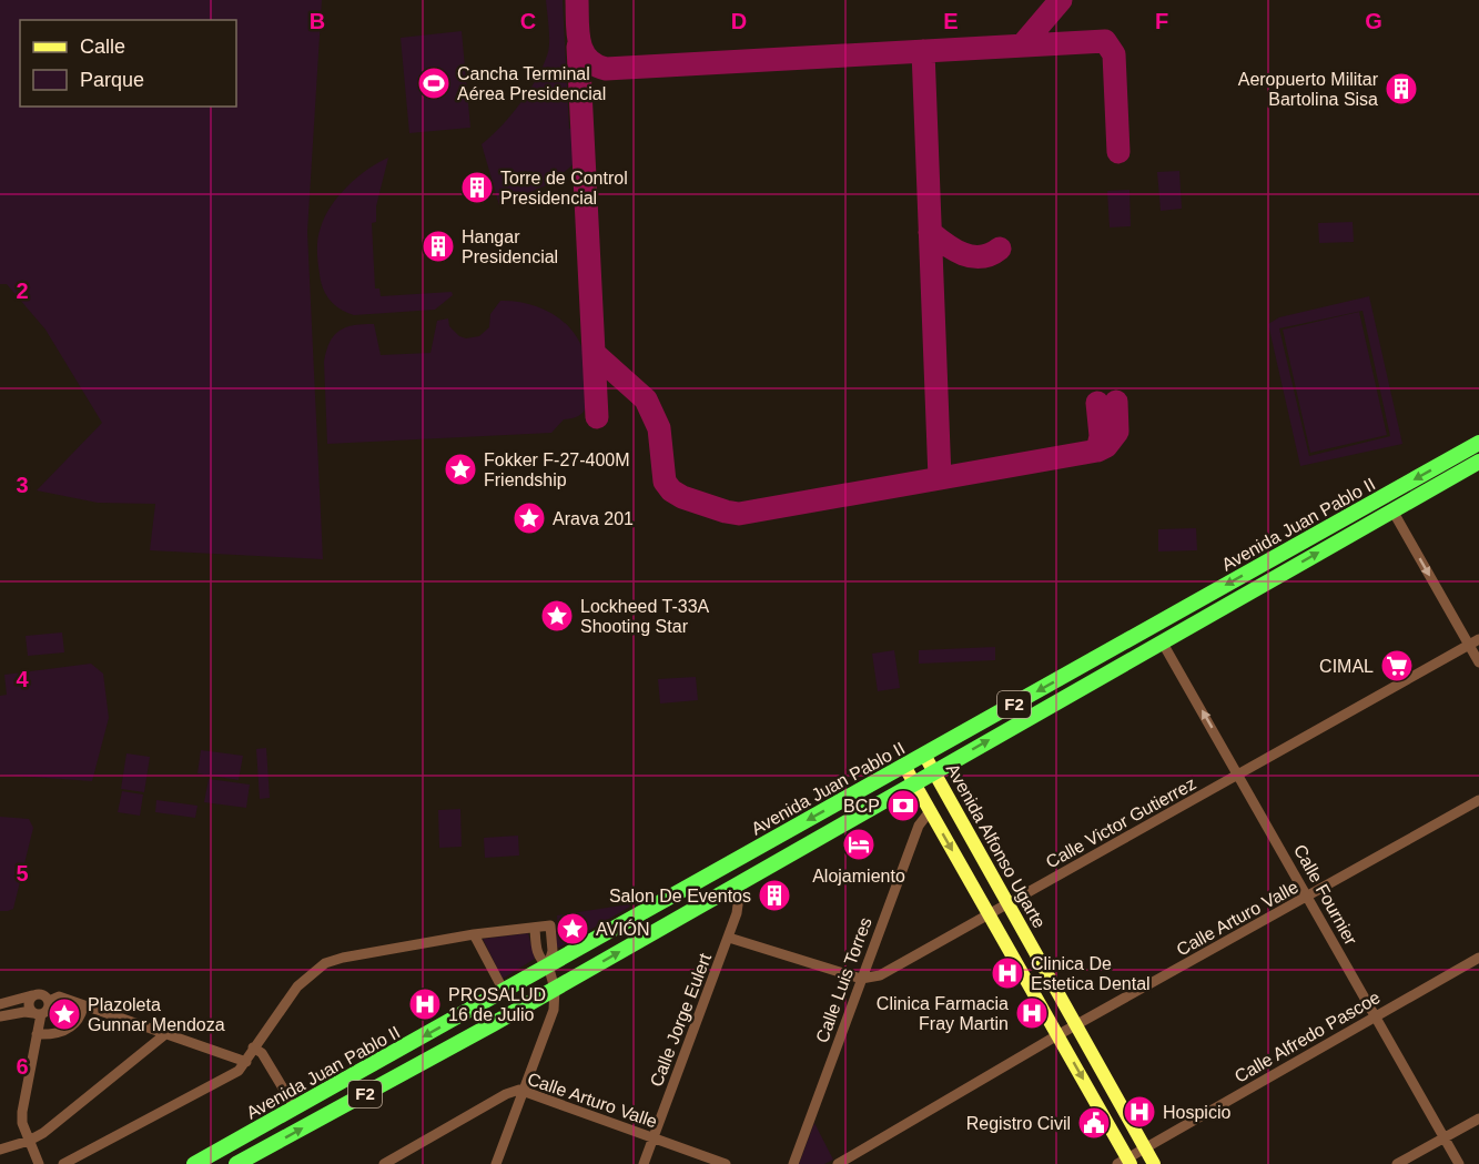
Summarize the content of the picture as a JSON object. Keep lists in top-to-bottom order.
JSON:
{
  "streets": {
    "highway": ["Avenida Juan Pablo II", "F2"],
    "main road": ["Avenida Alfonso Ugarte"],
    "street": [
      "Calle Victor Gutierrez",
      "Calle Fournier",
      "Calle Arturo Valle",
      "Calle Luis Torres",
      "Calle Jorge Eulert",
      "Calle Alfredo Pascoe"
    ]
  },
  "crossings": [
    ["Avenida Juan Pablo II", "Avenida Alfonso Ugarte"],
    ["Avenida Juan Pablo II", "Calle Fournier"],
    ["Avenida Juan Pablo II", "Calle Jorge Eulert"],
    ["Calle Victor Gutierrez", "Avenida Alfonso Ugarte"],
    ["Calle Victor Gutierrez", "Calle Fournier"],
    ["Calle Victor Gutierrez", "Calle Luis Torres"],
    ["Avenida Alfonso Ugarte", "Calle Arturo Valle"],
    ["Avenida Alfonso Ugarte", "Calle Alfredo Pascoe"],
    ["Calle Fournier", "Calle Arturo Valle"],
    ["Calle Fournier", "Calle Alfredo Pascoe"],
    ["Calle Arturo Valle", "Calle Jorge Eulert"]
  ],
  "places": {
    "sports": ["Cancha Terminal Aérea Presidencial"],
    "building": [
      "Aeropuerto Militar Bartolina Sisa",
      "Torre de Control Presidencial",
      "Hangar Presidencial",
      "Salon De Eventos"
    ],
    "place": [
      "Fokker F-27-400M Friendship",
      "Arava 201",
      "Lockheed T-33A Shooting Star",
      "AVIÓN",
      "Plazoleta Gunnar Mendoza"
    ],
    "supermarket": ["CIMAL"],
    "bank": ["BCP"],
    "hotel": ["Alojamiento"],
    "hospital": [
      "Clinica De Estetica Dental",
      "PROSALUD 16 de Julio",
      "Clinica Farmacia Fray Martin",
      "Hospicio"
    ],
    "public building": ["Registro Civil"]
  },
  "legend": ["Calle", "Parque"],
  "grid": {
    "columns": [
      "B",
      "C",
      "D",
      "E",
      "F",
      "G"
    ],
    "rows": [
      "2",
      "3",
      "4",
      "5",
      "6"
    ]
  }
}
